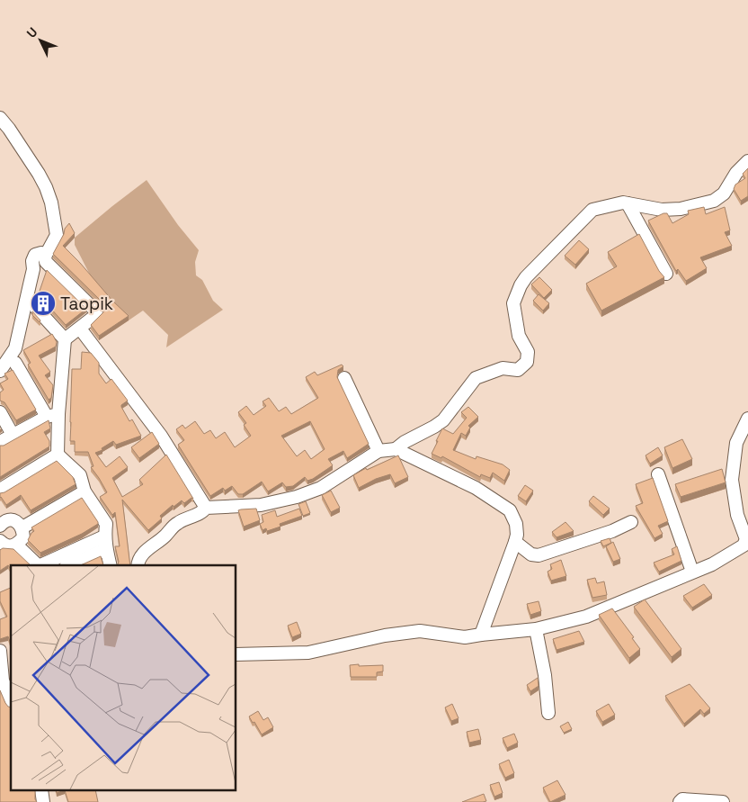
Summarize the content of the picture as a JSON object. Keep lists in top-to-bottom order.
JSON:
{
  "places": {
    "building": ["Taopik"]
  },
  "north": "top left"
}
